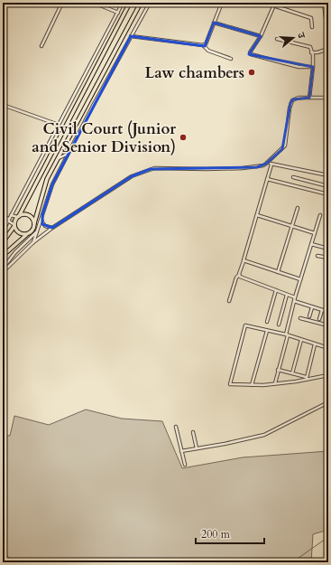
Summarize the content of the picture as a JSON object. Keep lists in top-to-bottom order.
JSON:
{
  "places": ["Law chambers", "Civil Court (Junior and Senior Division)"],
  "scale_bar": "200 m",
  "north": "right"
}
